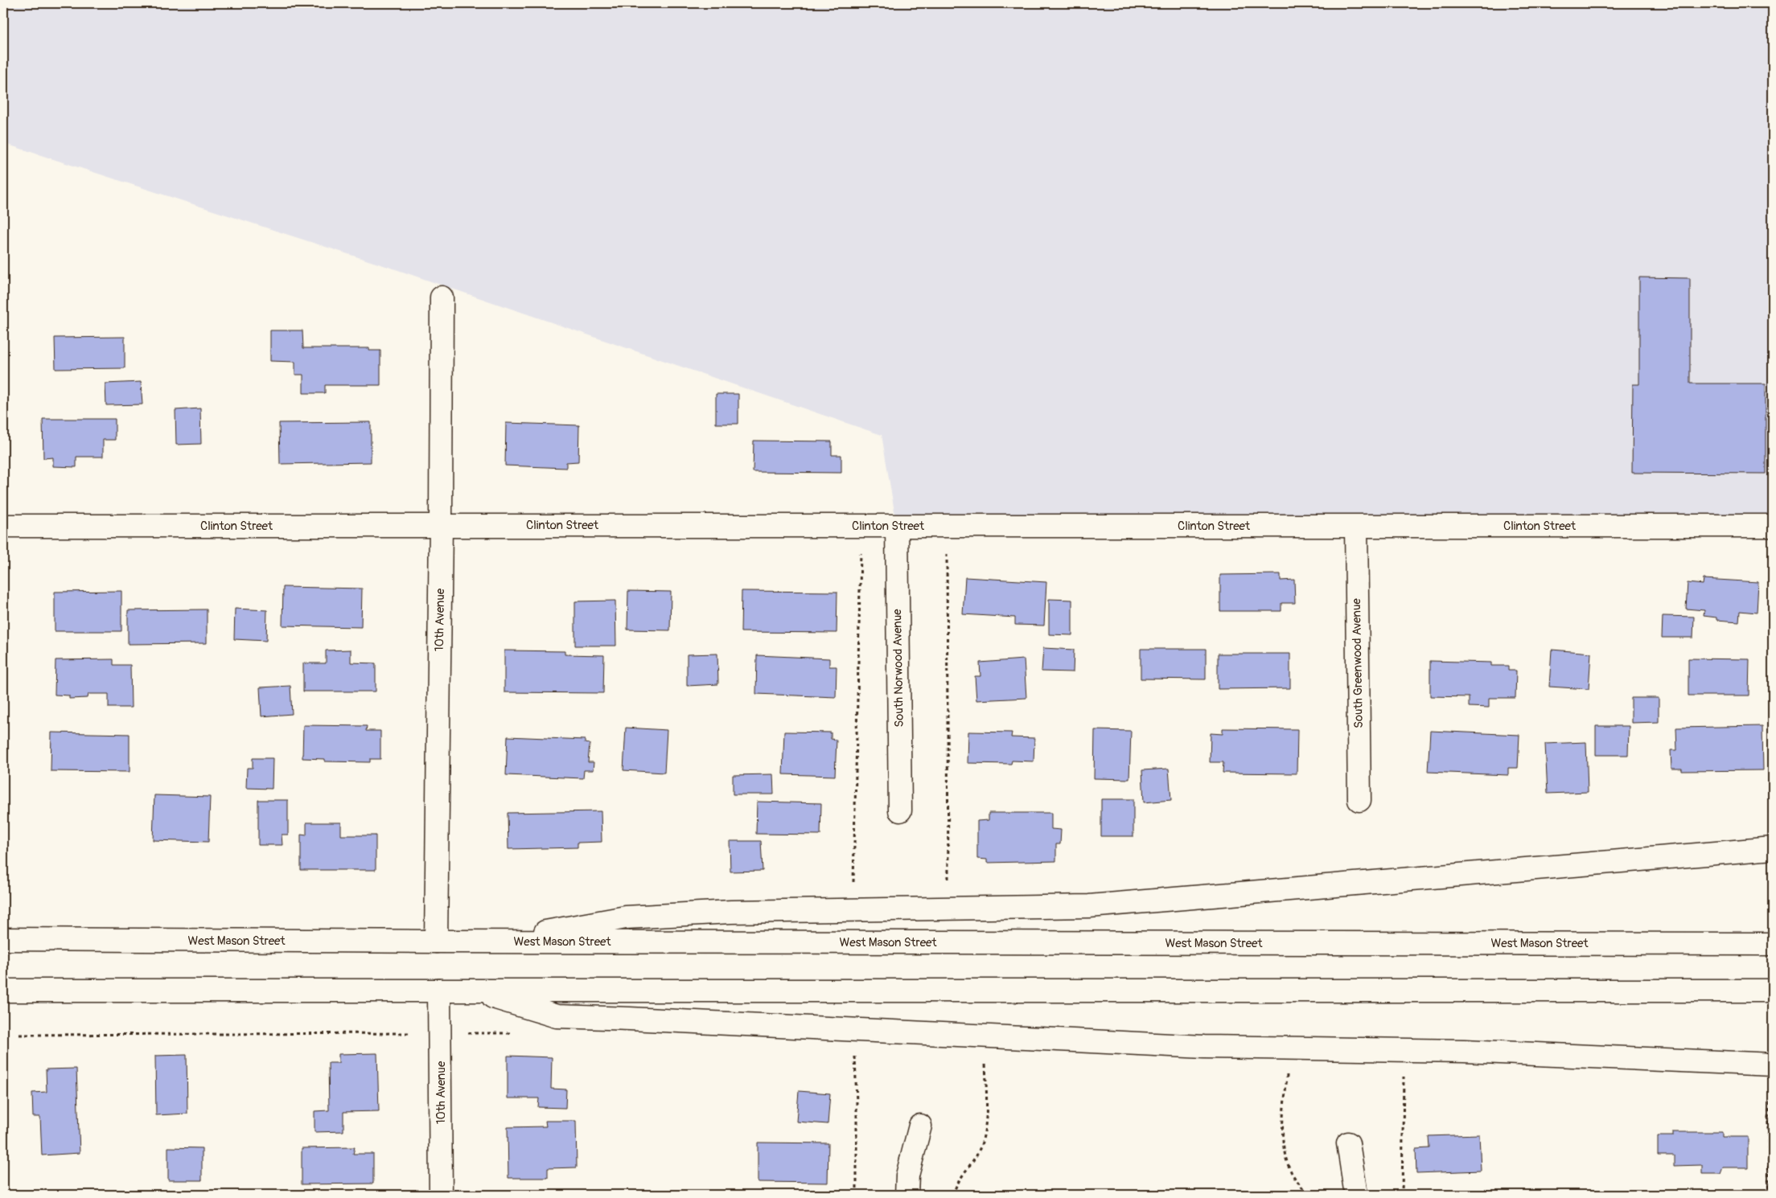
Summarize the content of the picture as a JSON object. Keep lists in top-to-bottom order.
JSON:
{
  "streets": {
    "main road": [
      "Clinton Street",
      "10th Avenue",
      "South Greenwood Avenue",
      "South Norwood Avenue",
      "West Mason Street"
    ]
  },
  "crossings": [
    ["Clinton Street", "10th Avenue"],
    ["Clinton Street", "South Greenwood Avenue"],
    ["Clinton Street", "South Norwood Avenue"],
    ["10th Avenue", "West Mason Street"]
  ]
}
